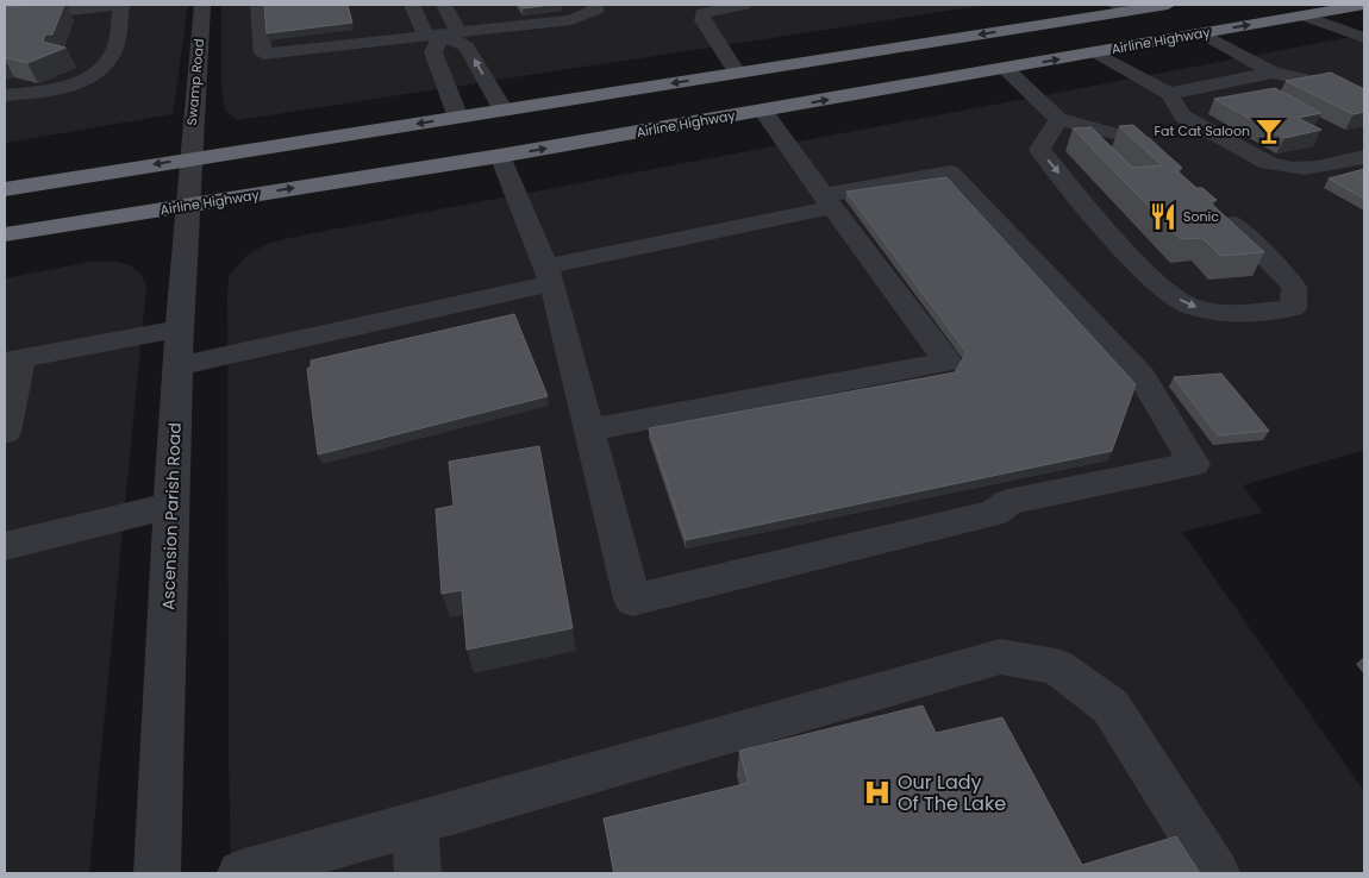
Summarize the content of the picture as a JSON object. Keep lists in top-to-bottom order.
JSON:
{
  "streets": {
    "highway": ["Airline Highway"],
    "street": ["Swamp Road", "Ascension Parish Road"]
  },
  "crossings": [
    ["Airline Highway", "Ascension Parish Road"],
    ["Swamp Road", "Ascension Parish Road"]
  ],
  "places": {
    "bar": ["Fat Cat Saloon"],
    "restaurant": ["Sonic"],
    "hospital": ["Our Lady Of The Lake"]
  }
}
